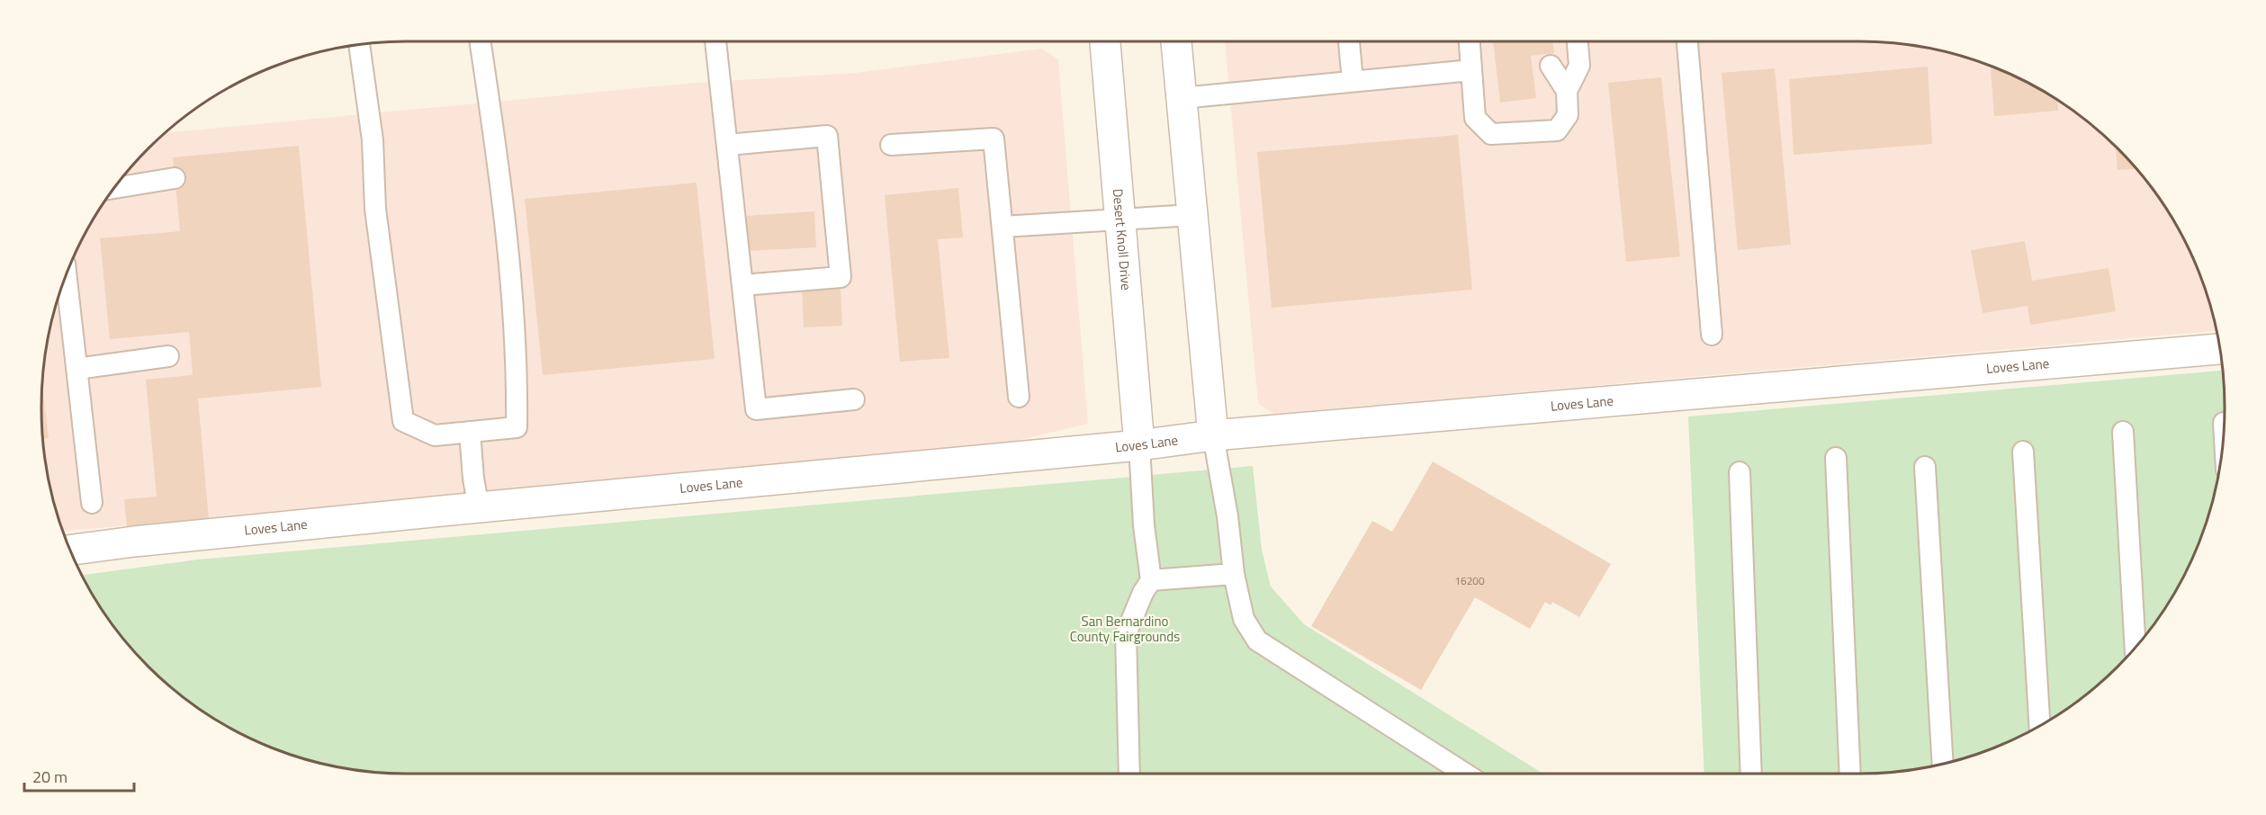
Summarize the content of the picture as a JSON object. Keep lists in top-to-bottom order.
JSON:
{
  "streets": {
    "street": ["Desert Knoll Drive", "Loves Lane"]
  },
  "crossings": [
    ["Desert Knoll Drive", "Loves Lane"]
  ],
  "parks": ["San Bernardino County Fairgrounds"],
  "house_numbers": ["16200"],
  "scale_bar": "20 m"
}
